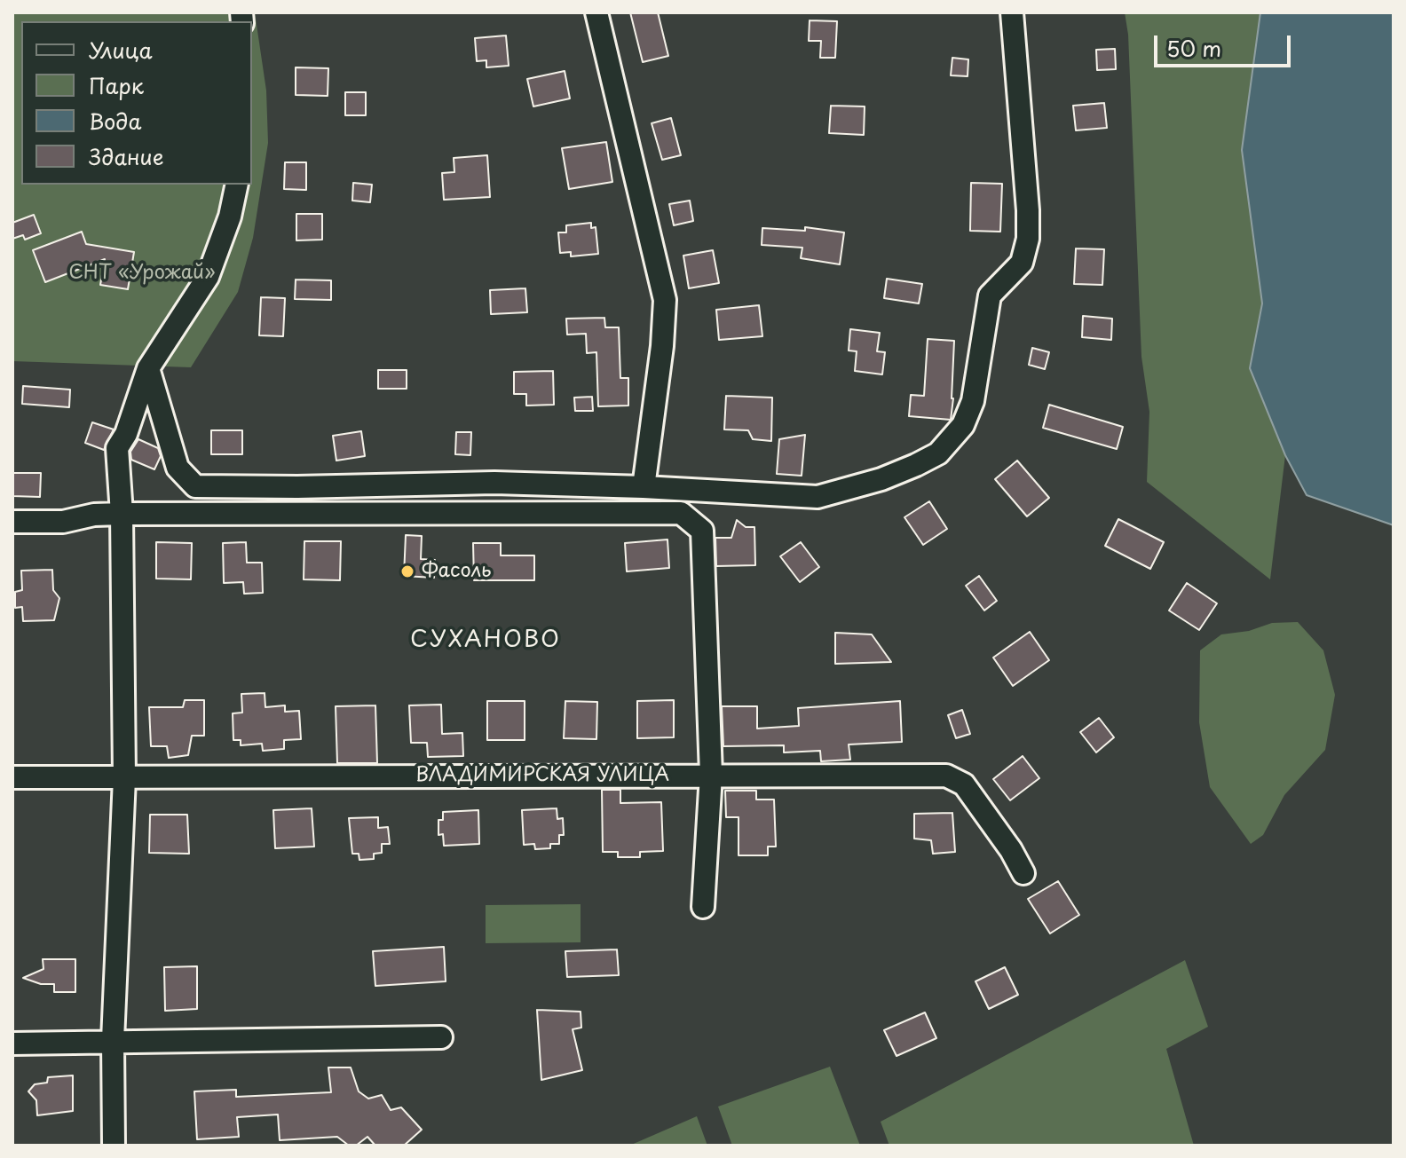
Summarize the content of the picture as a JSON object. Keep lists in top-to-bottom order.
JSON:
{
  "streets": {
    "street": ["ВЛАДИМИРСКАЯ УЛИЦА"]
  },
  "districts": ["СУХАНОВО"],
  "parks": ["СНТ «Урожай»"],
  "places": ["Фасоль"],
  "legend": [
    "Улица",
    "Парк",
    "Вода",
    "Здание"
  ],
  "scale_bar": "50 m"
}
